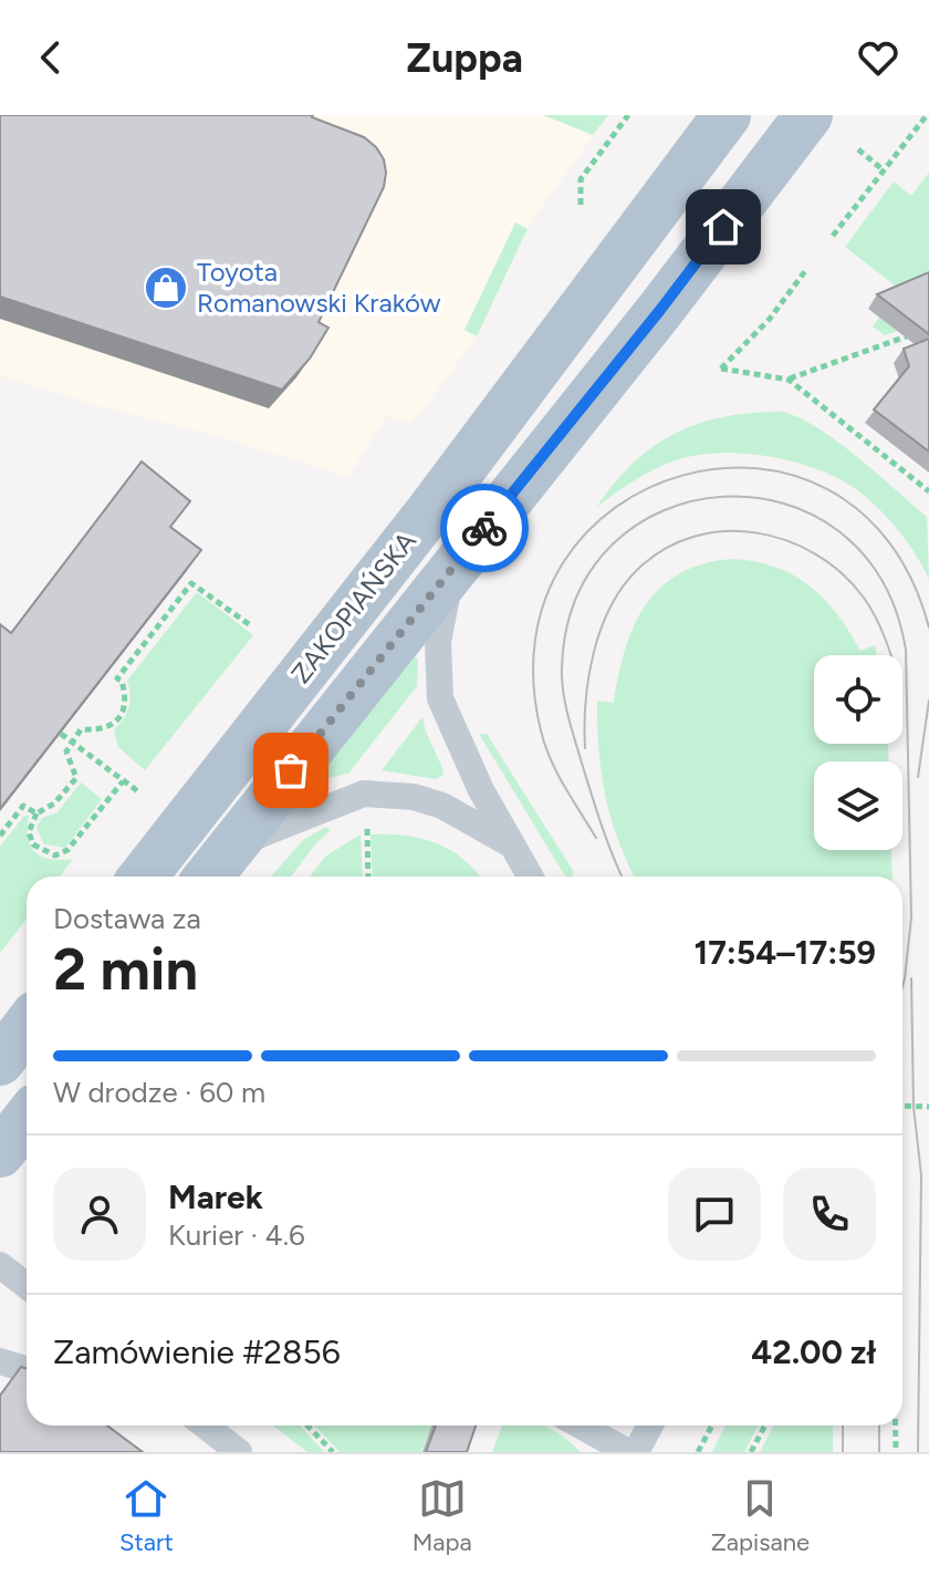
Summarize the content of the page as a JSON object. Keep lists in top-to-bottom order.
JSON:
{
  "streets": {
    "main road": ["ZAKOPIAŃSKA"]
  },
  "places": {
    "shop": ["Toyota Romanowski Kraków"]
  },
  "page": {
    "header": "Zuppa",
    "heading": ["2 min", "Dostawa za", "17:54–17:59"],
    "panel": [
      "Marek",
      "Kurier · 4.6",
      "Zamówienie #2856",
      "42.00 zł"
    ],
    "bar": "W drodze · 60 m",
    "tabs": ["Start", "Mapa", "Zapisane"]
  }
}
